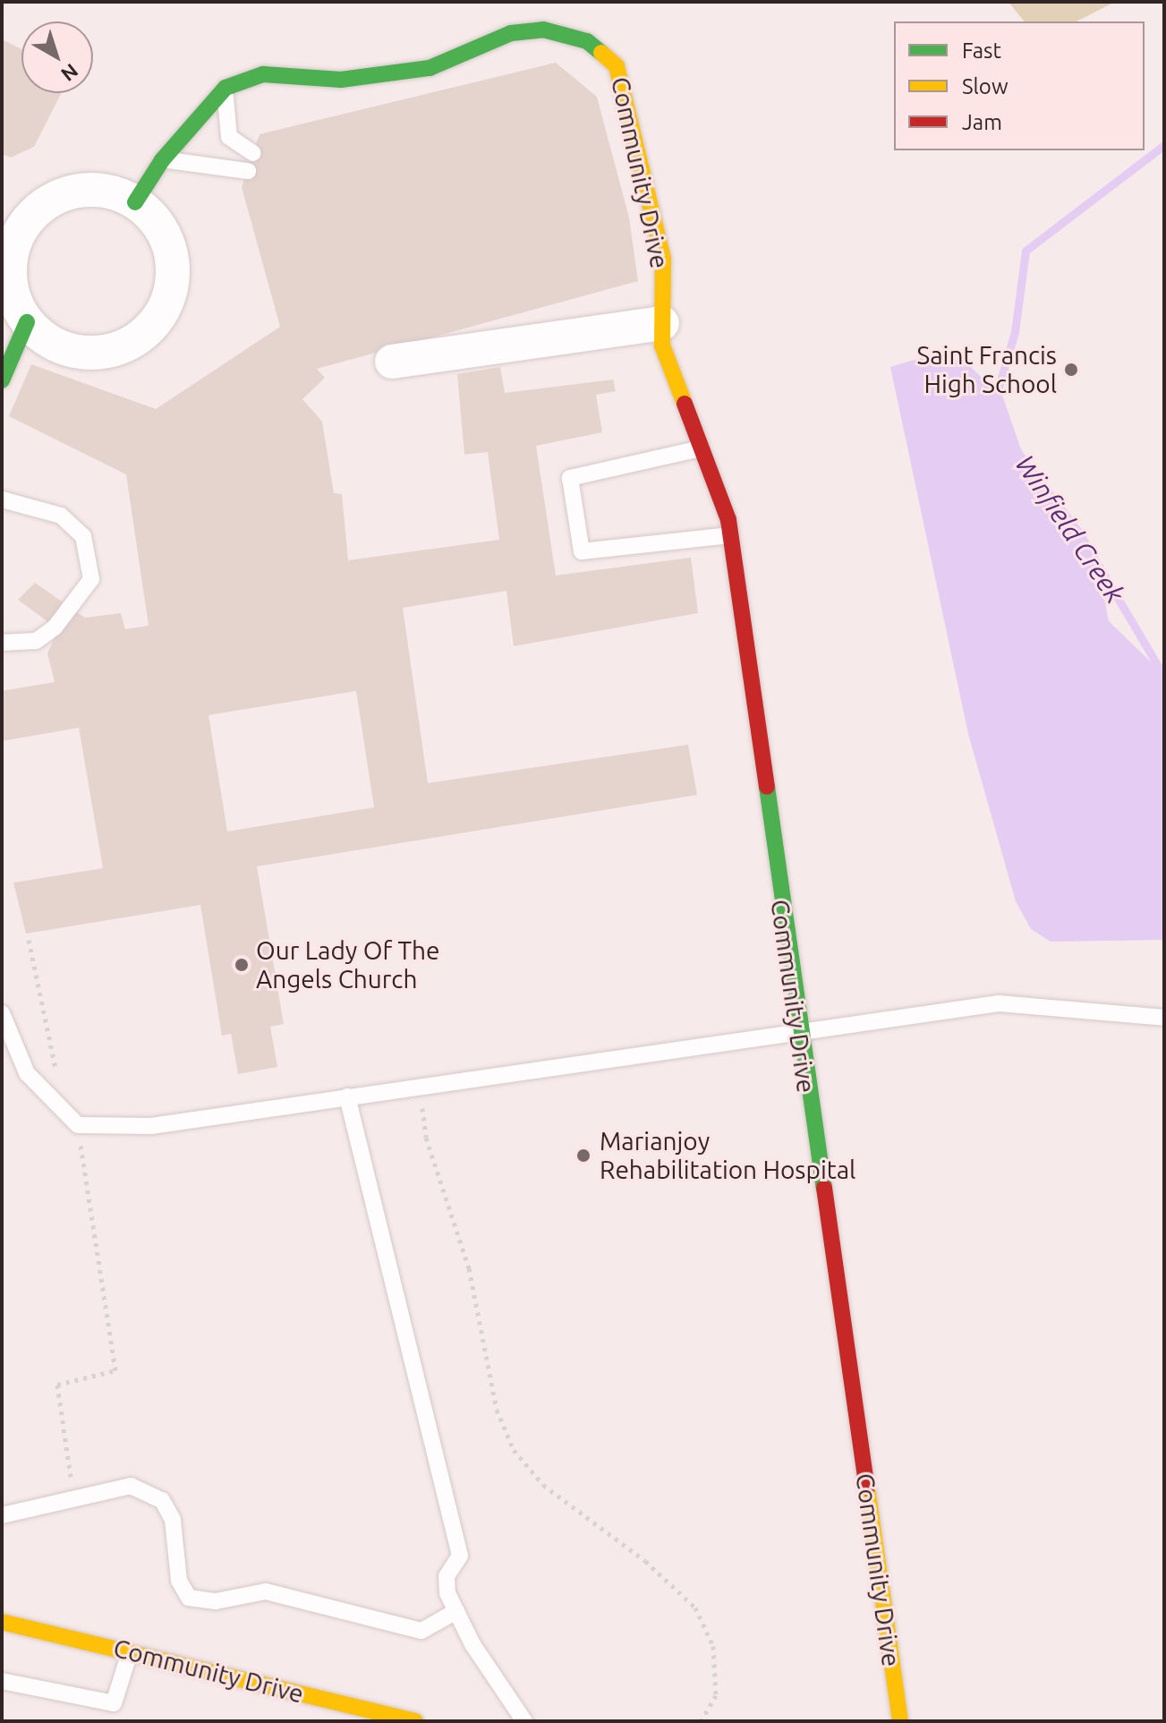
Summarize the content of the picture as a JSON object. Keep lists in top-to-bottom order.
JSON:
{
  "streets": {
    "street": ["Community Drive"]
  },
  "water": ["Winfield Creek"],
  "places": ["Saint Francis High School", "Our Lady Of The Angels Church", "Marianjoy Rehabilitation Hospital"],
  "legend": ["Fast", "Slow", "Jam"],
  "north": "bottom right"
}
